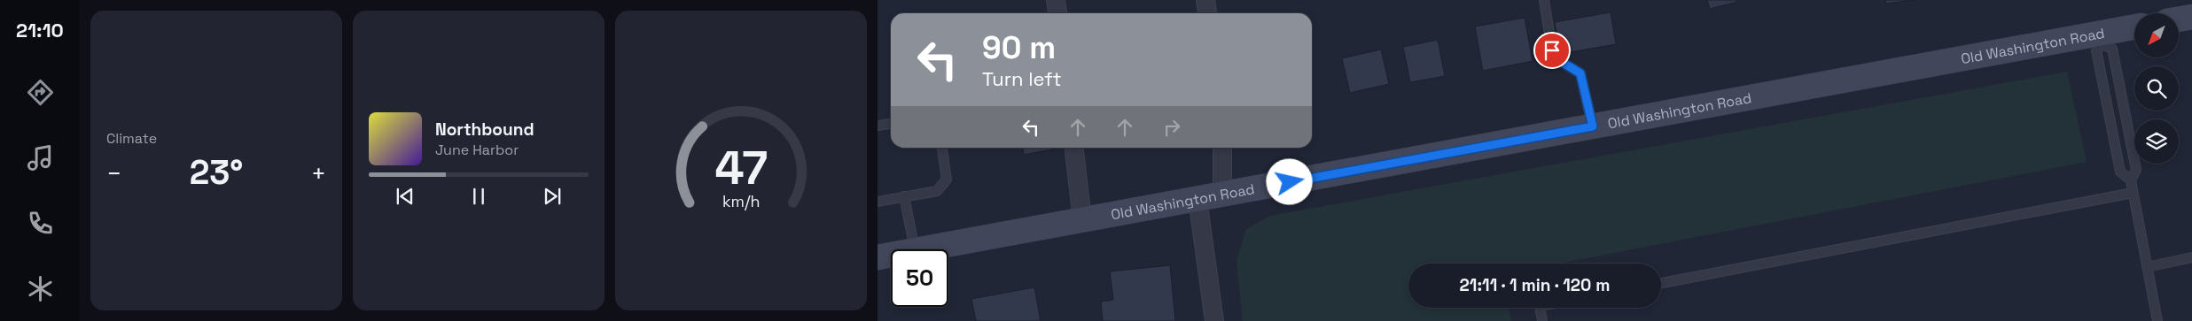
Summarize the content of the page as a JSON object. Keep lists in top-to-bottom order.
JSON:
{
  "streets": {
    "main road": ["Old Washington Road"]
  },
  "north": "bottom left",
  "page": {
    "tabs": "21:10",
    "tile": "Climate",
    "turn": ["90 m", "Turn left"],
    "song": ["Northbound", "June Harbor"],
    "heat": ["−", "23°", "+"],
    "limit": "50",
    "trip": "21:11 · 1 min · 120 m",
    "gauge": ["47", "km/h"]
  }
}
